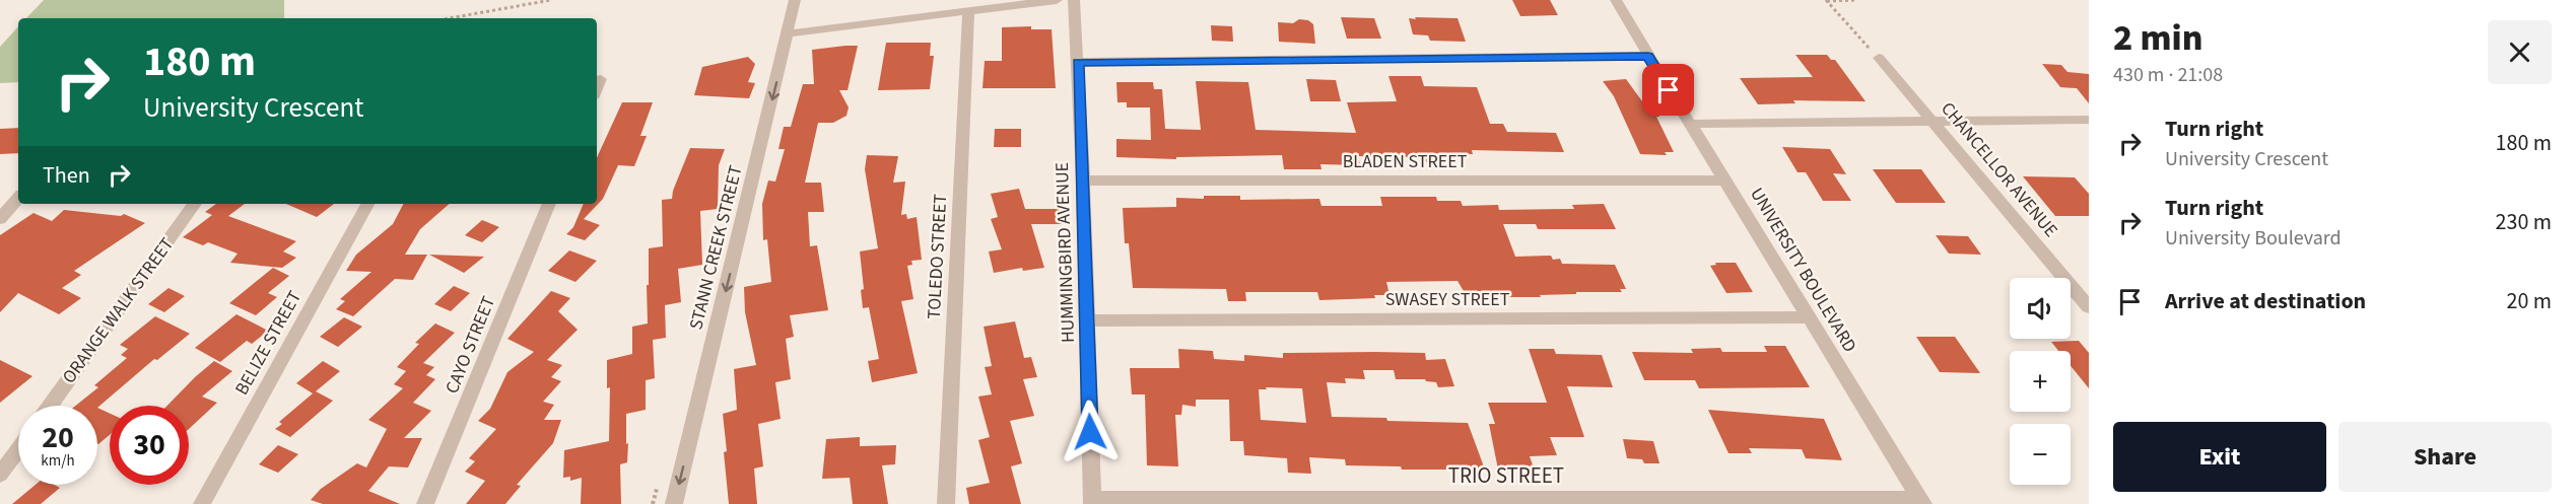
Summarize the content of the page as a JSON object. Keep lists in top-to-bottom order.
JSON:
{
  "streets": {
    "street": [
      "BLADEN STREET",
      "CHANCELLOR AVENUE",
      "STANN CREEK STREET",
      "HUMMINGBIRD AVENUE",
      "TOLEDO STREET",
      "UNIVERSITY BOULEVARD",
      "SWASEY STREET",
      "ORANGE WALK STREET",
      "BELIZE STREET",
      "CAYO STREET",
      "TRIO STREET"
    ]
  },
  "crossings": [
    ["BLADEN STREET", "HUMMINGBIRD AVENUE"],
    ["BLADEN STREET", "UNIVERSITY BOULEVARD"],
    ["HUMMINGBIRD AVENUE", "SWASEY STREET"],
    ["HUMMINGBIRD AVENUE", "TRIO STREET"],
    ["UNIVERSITY BOULEVARD", "SWASEY STREET"],
    ["UNIVERSITY BOULEVARD", "TRIO STREET"]
  ],
  "one_way": ["STANN CREEK STREET"],
  "page": {
    "heading": ["2 min", "430 m · 21:08"],
    "turn": ["180 m", "University Crescent"],
    "list": [
      {
        "name": "Turn right",
        "note": "University Crescent",
        "value": "180 m"
      },
      {
        "name": "Turn right",
        "note": "University Boulevard",
        "value": "230 m"
      },
      {
        "name": "Arrive at destination",
        "value": "20 m"
      }
    ],
    "then": "Then",
    "map_buttons": ["+", "−"],
    "speed": "20 km/h",
    "limit": "30",
    "buttons": ["Exit", "Share"]
  }
}
